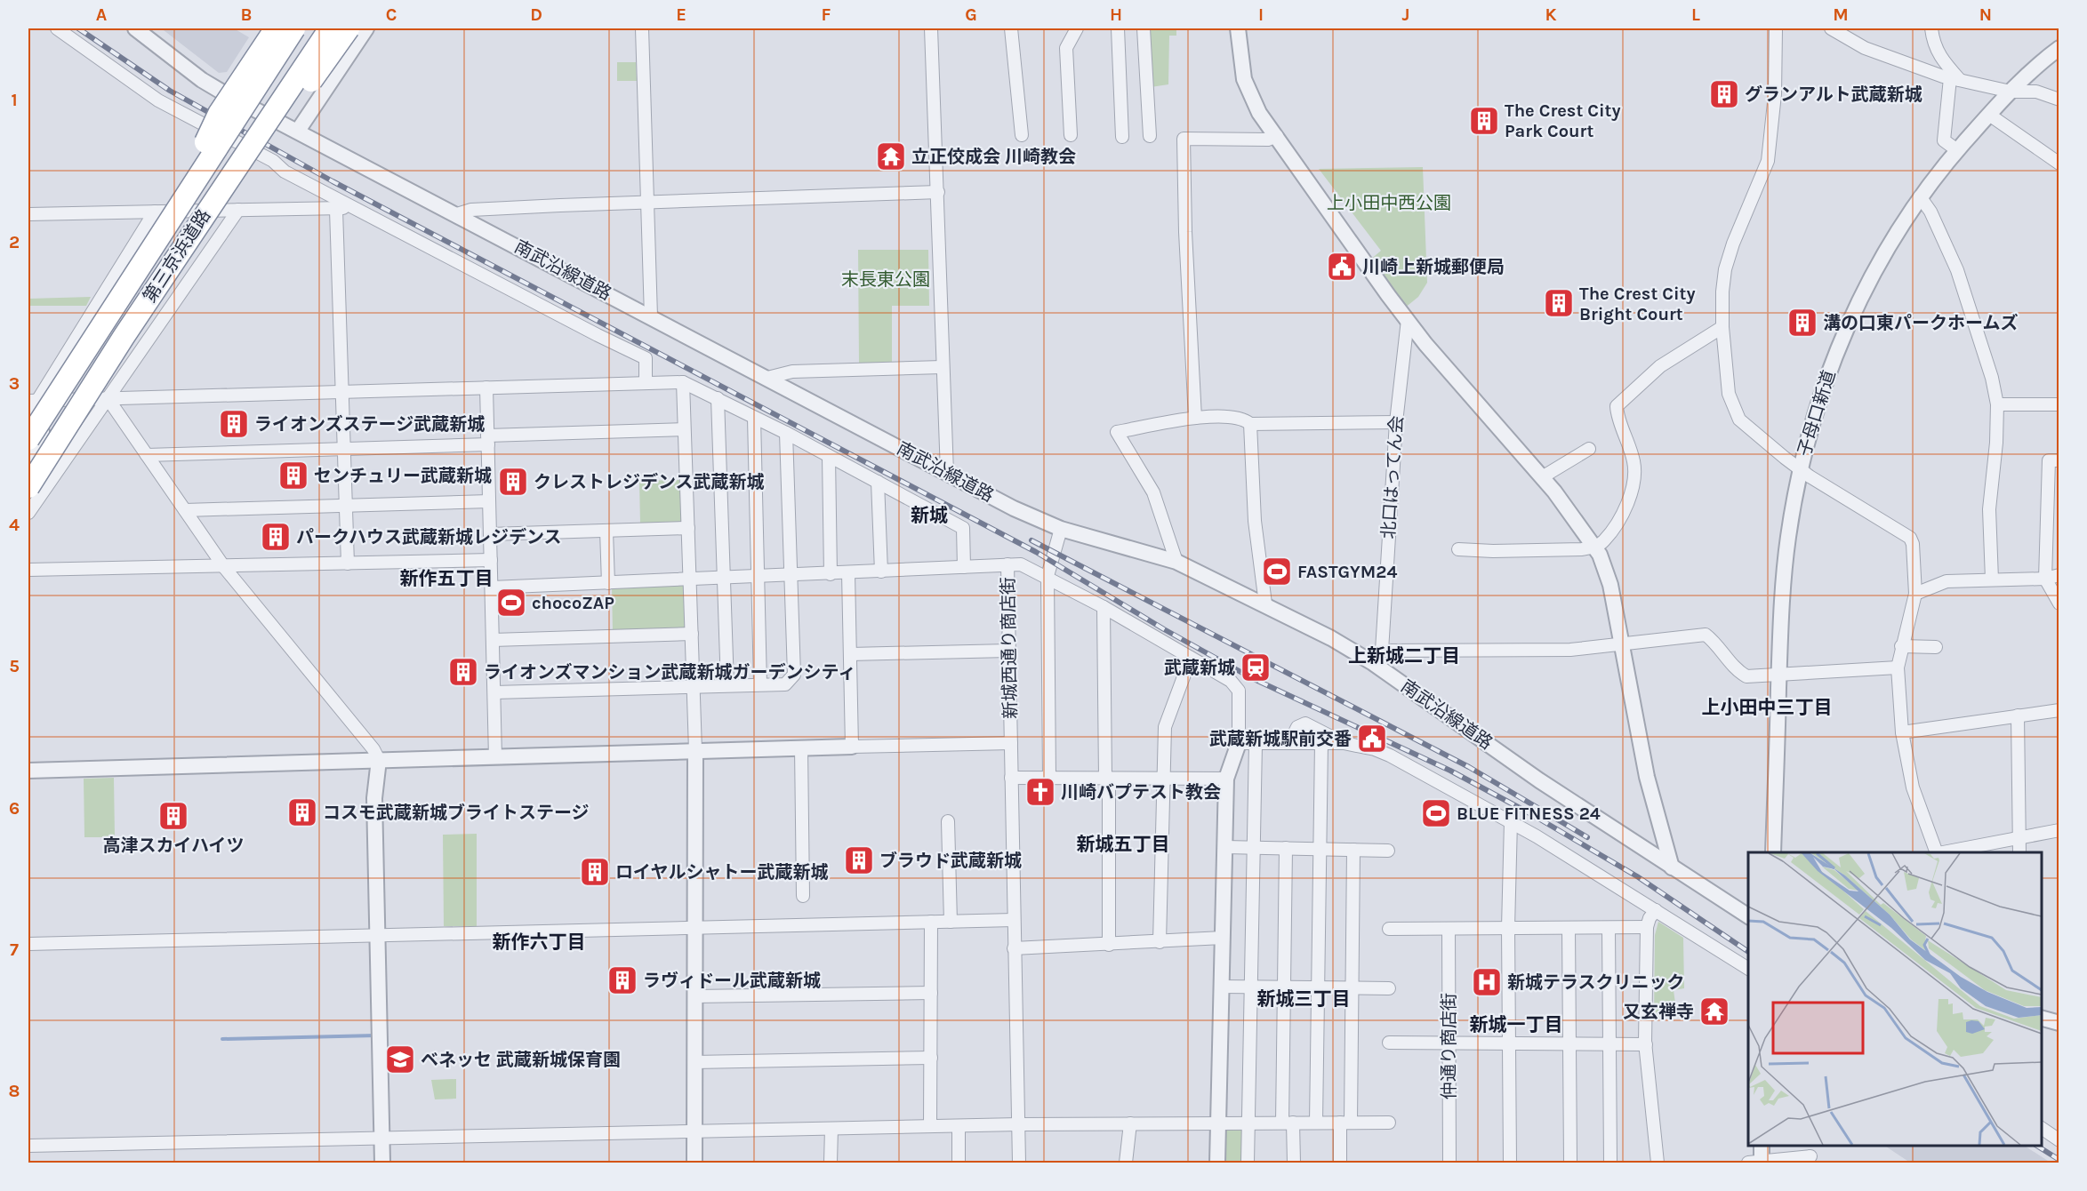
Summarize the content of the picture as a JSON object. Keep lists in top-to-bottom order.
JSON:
{
  "streets": {
    "highway": ["第三京浜道路"],
    "street": [
      "南武沿線道路",
      "子母口新道",
      "北口はってん会",
      "新城西通り商店街",
      "仲通り商店街"
    ]
  },
  "districts": [
    "新城",
    "新作五丁目",
    "上新城二丁目",
    "上小田中三丁目",
    "新城五丁目",
    "新作六丁目",
    "新城三丁目",
    "新城一丁目"
  ],
  "parks": ["上小田中西公園", "末長東公園"],
  "places": {
    "building": [
      "グランアルト武蔵新城",
      "The Crest City Park Court",
      "The Crest City Bright Court",
      "溝の口東パークホームズ",
      "ライオンズステージ武蔵新城",
      "センチュリー武蔵新城",
      "クレストレジデンス武蔵新城",
      "パークハウス武蔵新城レジデンス",
      "ライオンズマンション武蔵新城ガーデンシティ",
      "コスモ武蔵新城ブライトステージ",
      "高津スカイハイツ",
      "ブラウド武蔵新城",
      "ロイヤルシャトー武蔵新城",
      "ラヴィドール武蔵新城"
    ],
    "temple": ["立正佼成会 川崎教会", "又玄禅寺"],
    "public building": ["川崎上新城郵便局", "武蔵新城駅前交番"],
    "sports": ["FASTGYM24", "chocoZAP", "BLUE FITNESS 24"],
    "station": ["武蔵新城"],
    "church": ["川崎バプテスト教会"],
    "hospital": ["新城テラスクリニック"],
    "school or university": ["ベネッセ 武蔵新城保育園"]
  },
  "grid": {
    "columns": [
      "A",
      "B",
      "C",
      "D",
      "E",
      "F",
      "G",
      "H",
      "I",
      "J",
      "K",
      "L",
      "M",
      "N"
    ],
    "rows": [
      "1",
      "2",
      "3",
      "4",
      "5",
      "6",
      "7",
      "8"
    ]
  }
}
